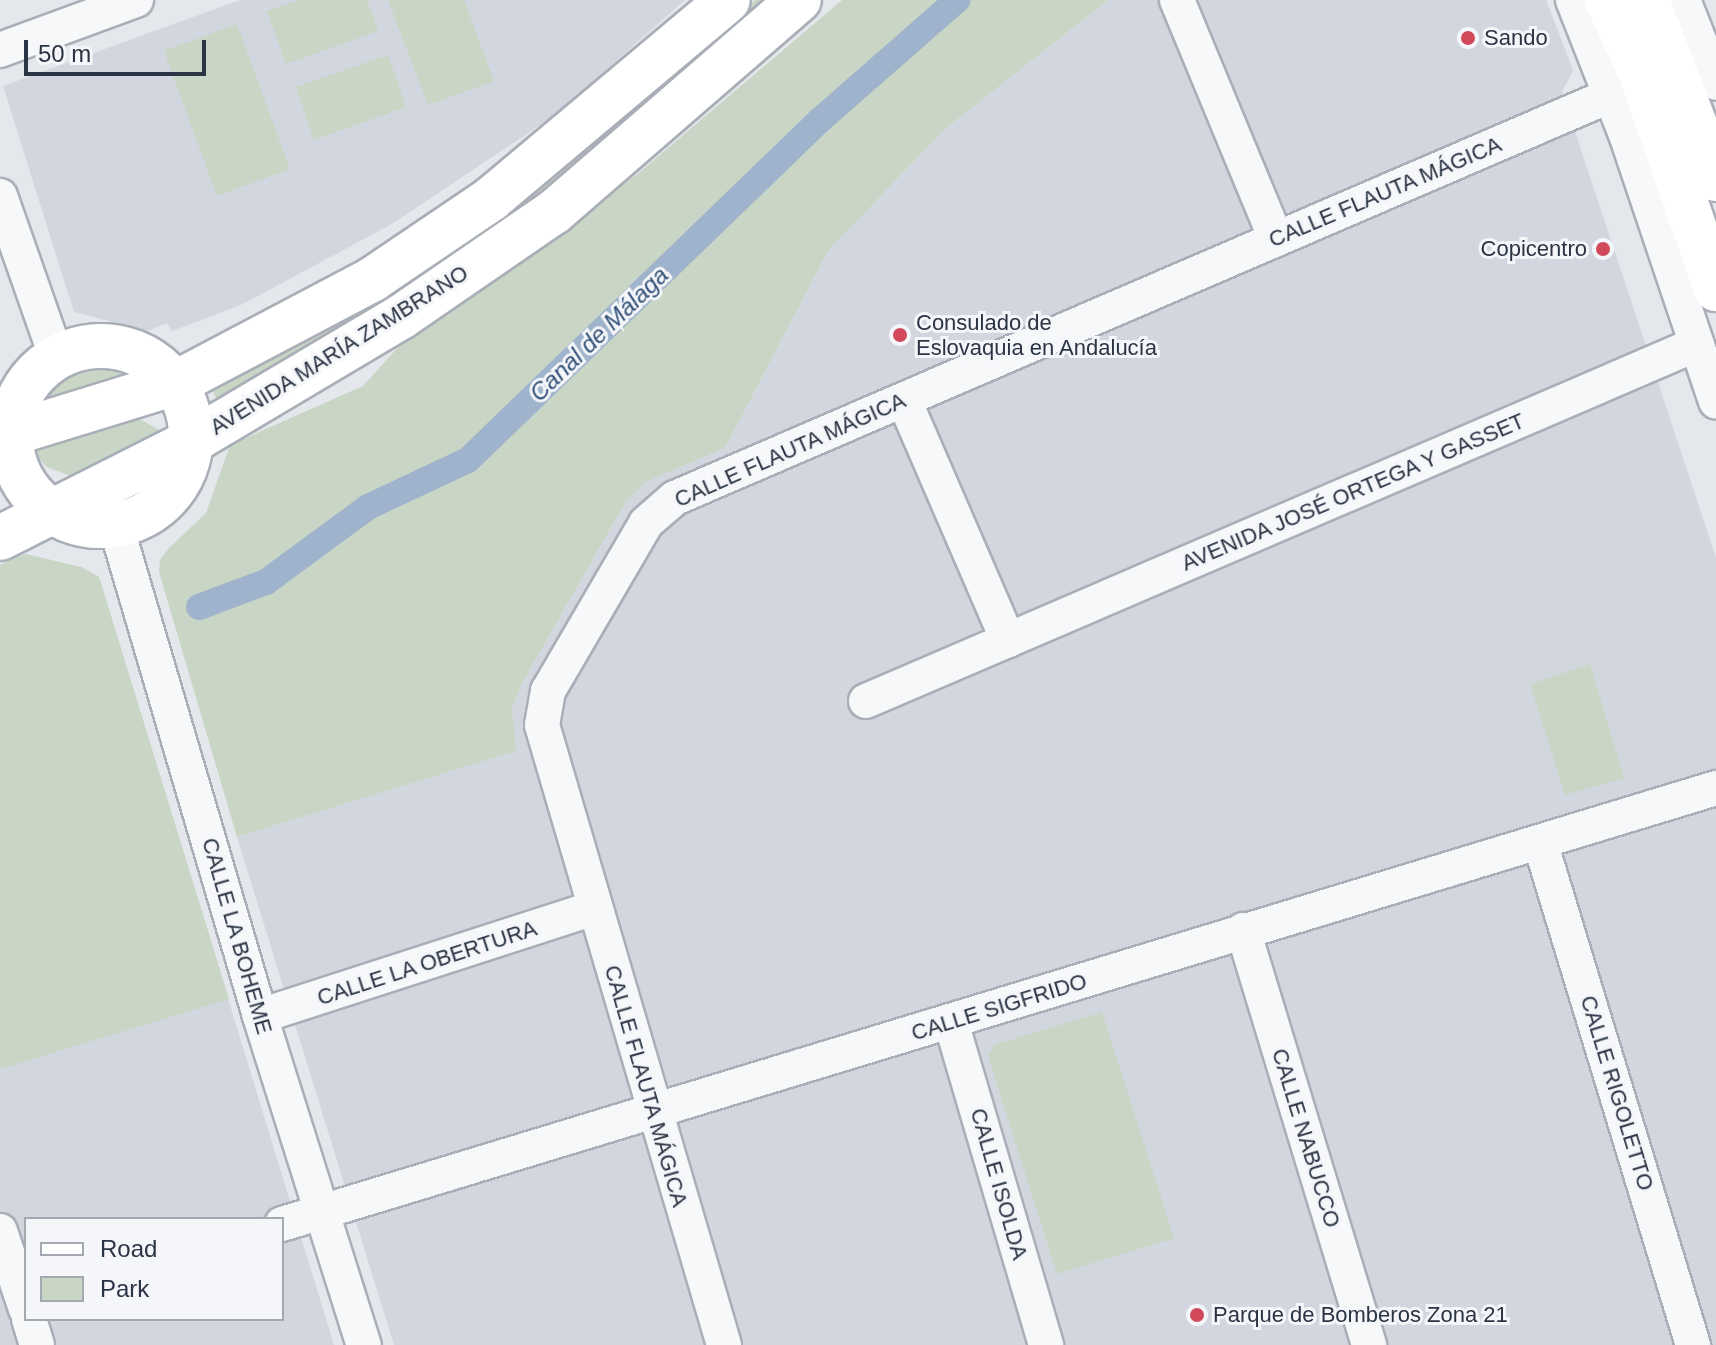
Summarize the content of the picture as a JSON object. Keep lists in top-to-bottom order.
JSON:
{
  "streets": {
    "main road": ["AVENIDA MARÍA ZAMBRANO"],
    "street": [
      "CALLE FLAUTA MÁGICA",
      "AVENIDA JOSÉ ORTEGA Y GASSET",
      "CALLE LA BOHEME",
      "CALLE LA OBERTURA",
      "CALLE SIGFRIDO",
      "CALLE RIGOLETTO",
      "CALLE NABUCCO",
      "CALLE ISOLDA"
    ]
  },
  "crossings": [
    ["CALLE FLAUTA MÁGICA", "CALLE LA OBERTURA"],
    ["CALLE FLAUTA MÁGICA", "CALLE SIGFRIDO"],
    ["CALLE LA BOHEME", "CALLE LA OBERTURA"],
    ["CALLE LA BOHEME", "CALLE SIGFRIDO"],
    ["CALLE SIGFRIDO", "CALLE RIGOLETTO"],
    ["CALLE SIGFRIDO", "CALLE NABUCCO"],
    ["CALLE SIGFRIDO", "CALLE ISOLDA"]
  ],
  "water": ["Canal de Málaga"],
  "places": [
    "Sando",
    "Copicentro",
    "Consulado de Eslovaquia en Andalucía",
    "Parque de Bomberos Zona 21"
  ],
  "legend": ["Road", "Park"],
  "scale_bar": "50 m"
}
